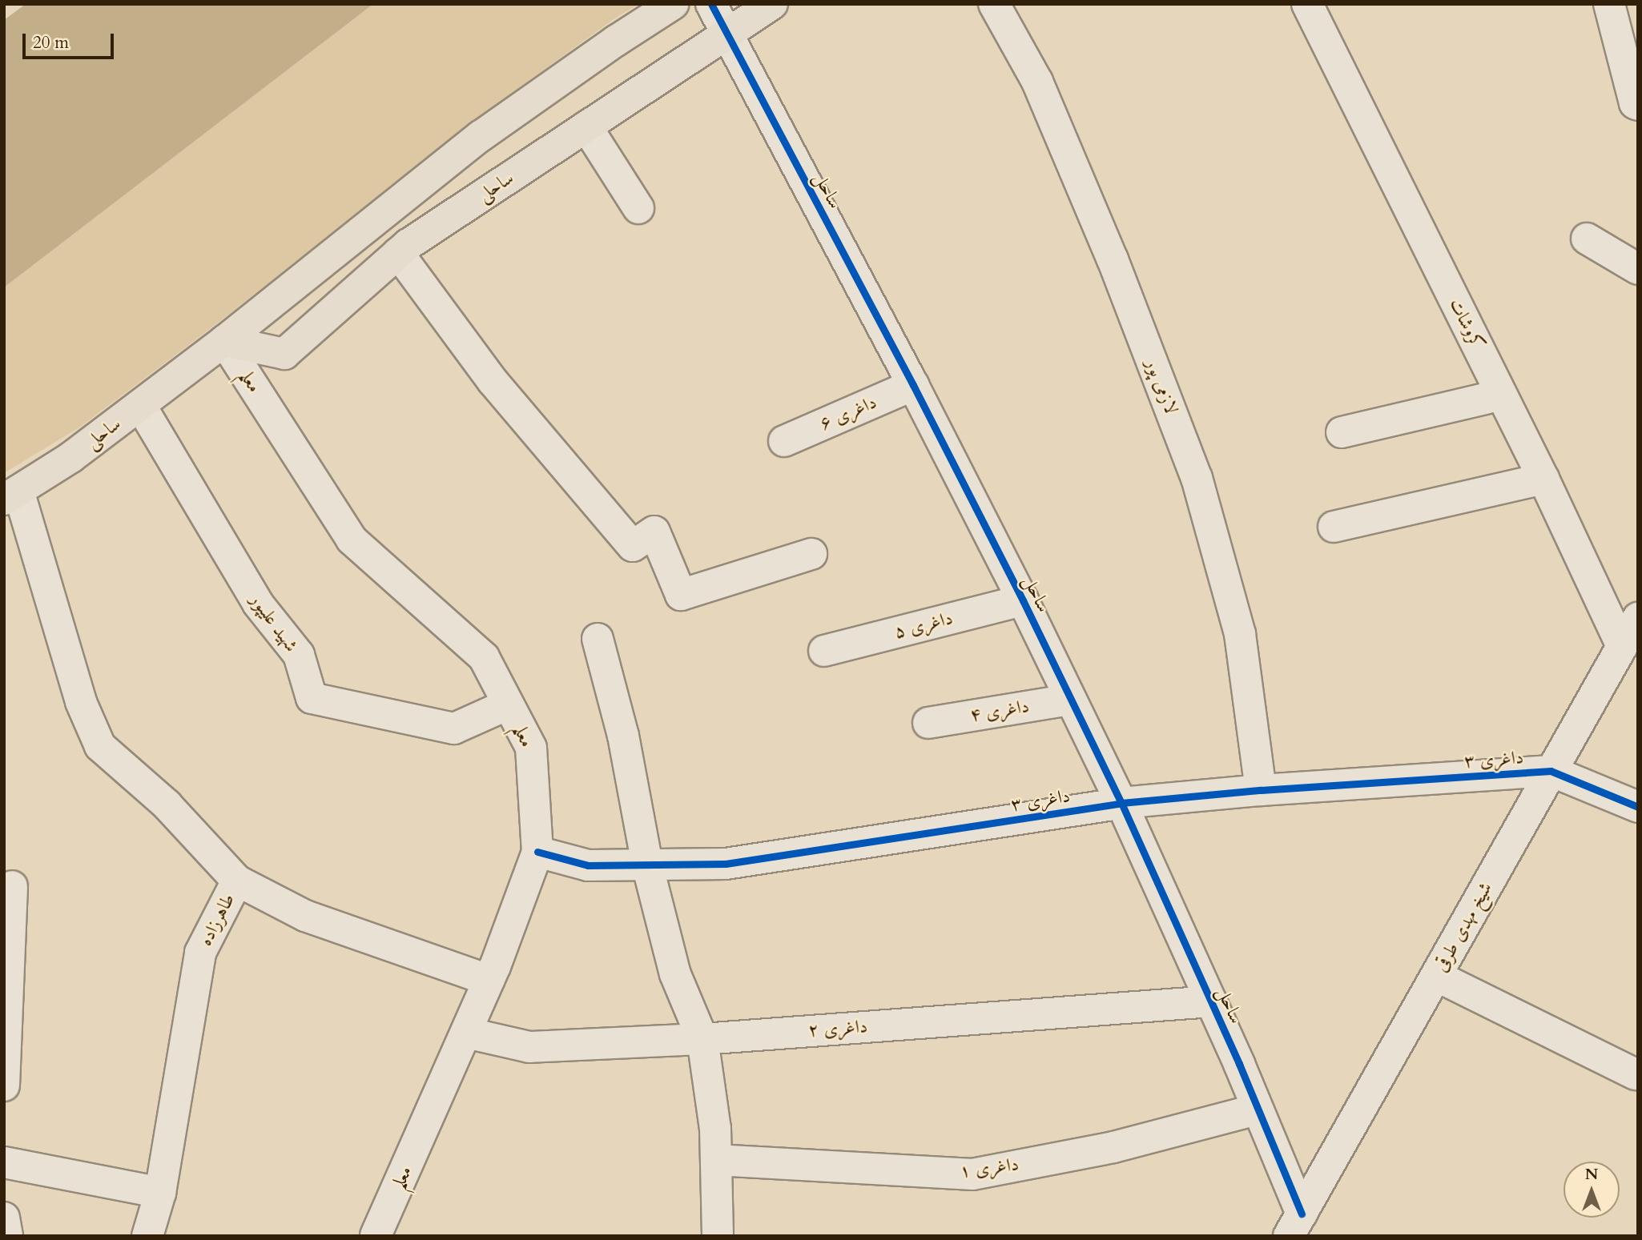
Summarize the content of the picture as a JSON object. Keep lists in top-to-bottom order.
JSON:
{
  "streets": {
    "main road": ["ساحلی"],
    "street": [
      "ساحل",
      "کروشات",
      "معلم",
      "لازمی پور",
      "داغری ۶",
      "شهید علیپور",
      "داغری ۵",
      "داغری ۴",
      "داغری ۳",
      "طاهرزاده",
      "شیخ مهدی طرقی",
      "داغری ۲",
      "داغری ۱"
    ]
  },
  "crossings": [
    ["ساحلی", "ساحل"],
    ["ساحلی", "معلم"],
    ["ساحلی", "شهید علیپور"],
    ["ساحل", "داغری ۶"],
    ["ساحل", "داغری ۵"],
    ["ساحل", "داغری ۴"],
    ["ساحل", "داغری ۳"],
    ["ساحل", "شیخ مهدی طرقی"],
    ["ساحل", "داغری ۲"],
    ["ساحل", "داغری ۱"],
    ["کروشات", "شیخ مهدی طرقی"],
    ["معلم", "شهید علیپور"],
    ["معلم", "داغری ۳"],
    ["معلم", "طاهرزاده"],
    ["معلم", "داغری ۲"],
    ["لازمی پور", "داغری ۳"],
    ["داغری ۳", "شیخ مهدی طرقی"]
  ],
  "scale_bar": "20 m",
  "north": "top"
}
